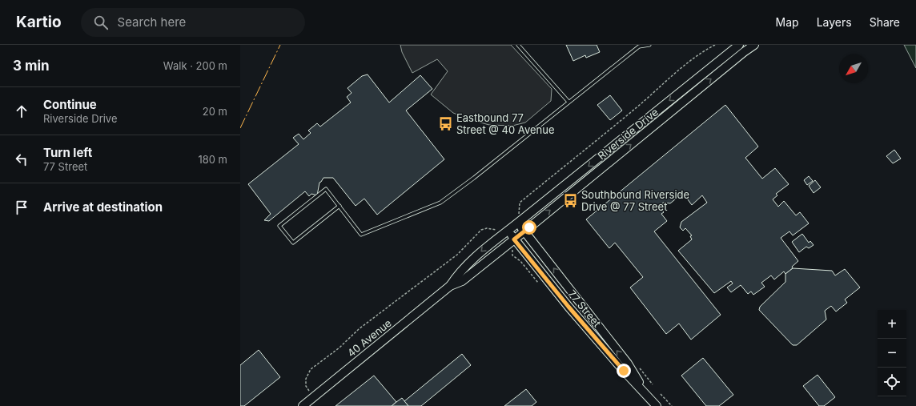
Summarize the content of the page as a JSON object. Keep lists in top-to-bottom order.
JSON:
{
  "streets": {
    "main road": ["Riverside Drive", "77 Street", "40 Avenue"]
  },
  "crossings": [
    ["Riverside Drive", "77 Street"],
    ["Riverside Drive", "40 Avenue"],
    ["77 Street", "40 Avenue"]
  ],
  "places": {
    "bus stop": ["Eastbound 77 Street @ 40 Avenue", "Southbound Riverside Drive @ 77 Street"]
  },
  "north": "bottom left",
  "page": {
    "header": "Kartio",
    "search": "Search here",
    "nav": ["Map", "Layers", "Share"],
    "heading": ["3 min", "Walk · 200 m"],
    "list": [
      ["Continue", "Riverside Drive", "20 m"],
      ["Turn left", "77 Street", "180 m"],
      "Arrive at destination"
    ],
    "map_buttons": ["+", "−"]
  }
}
